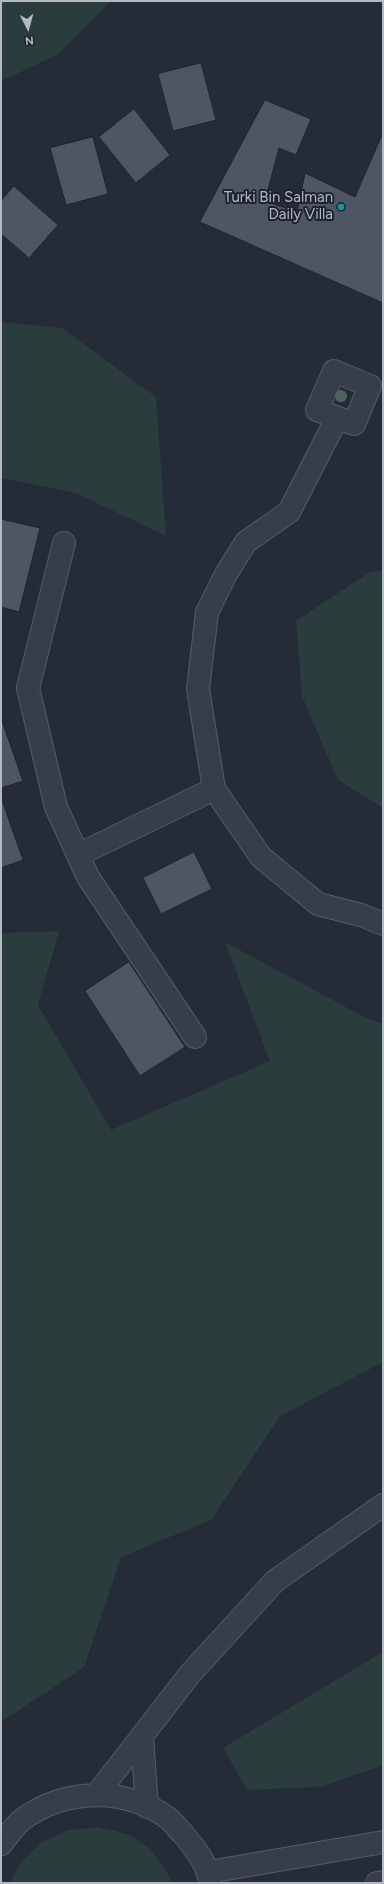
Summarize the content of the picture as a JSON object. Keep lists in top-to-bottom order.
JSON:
{
  "places": ["Turki Bin Salman Daily Villa"],
  "north": "bottom"
}
